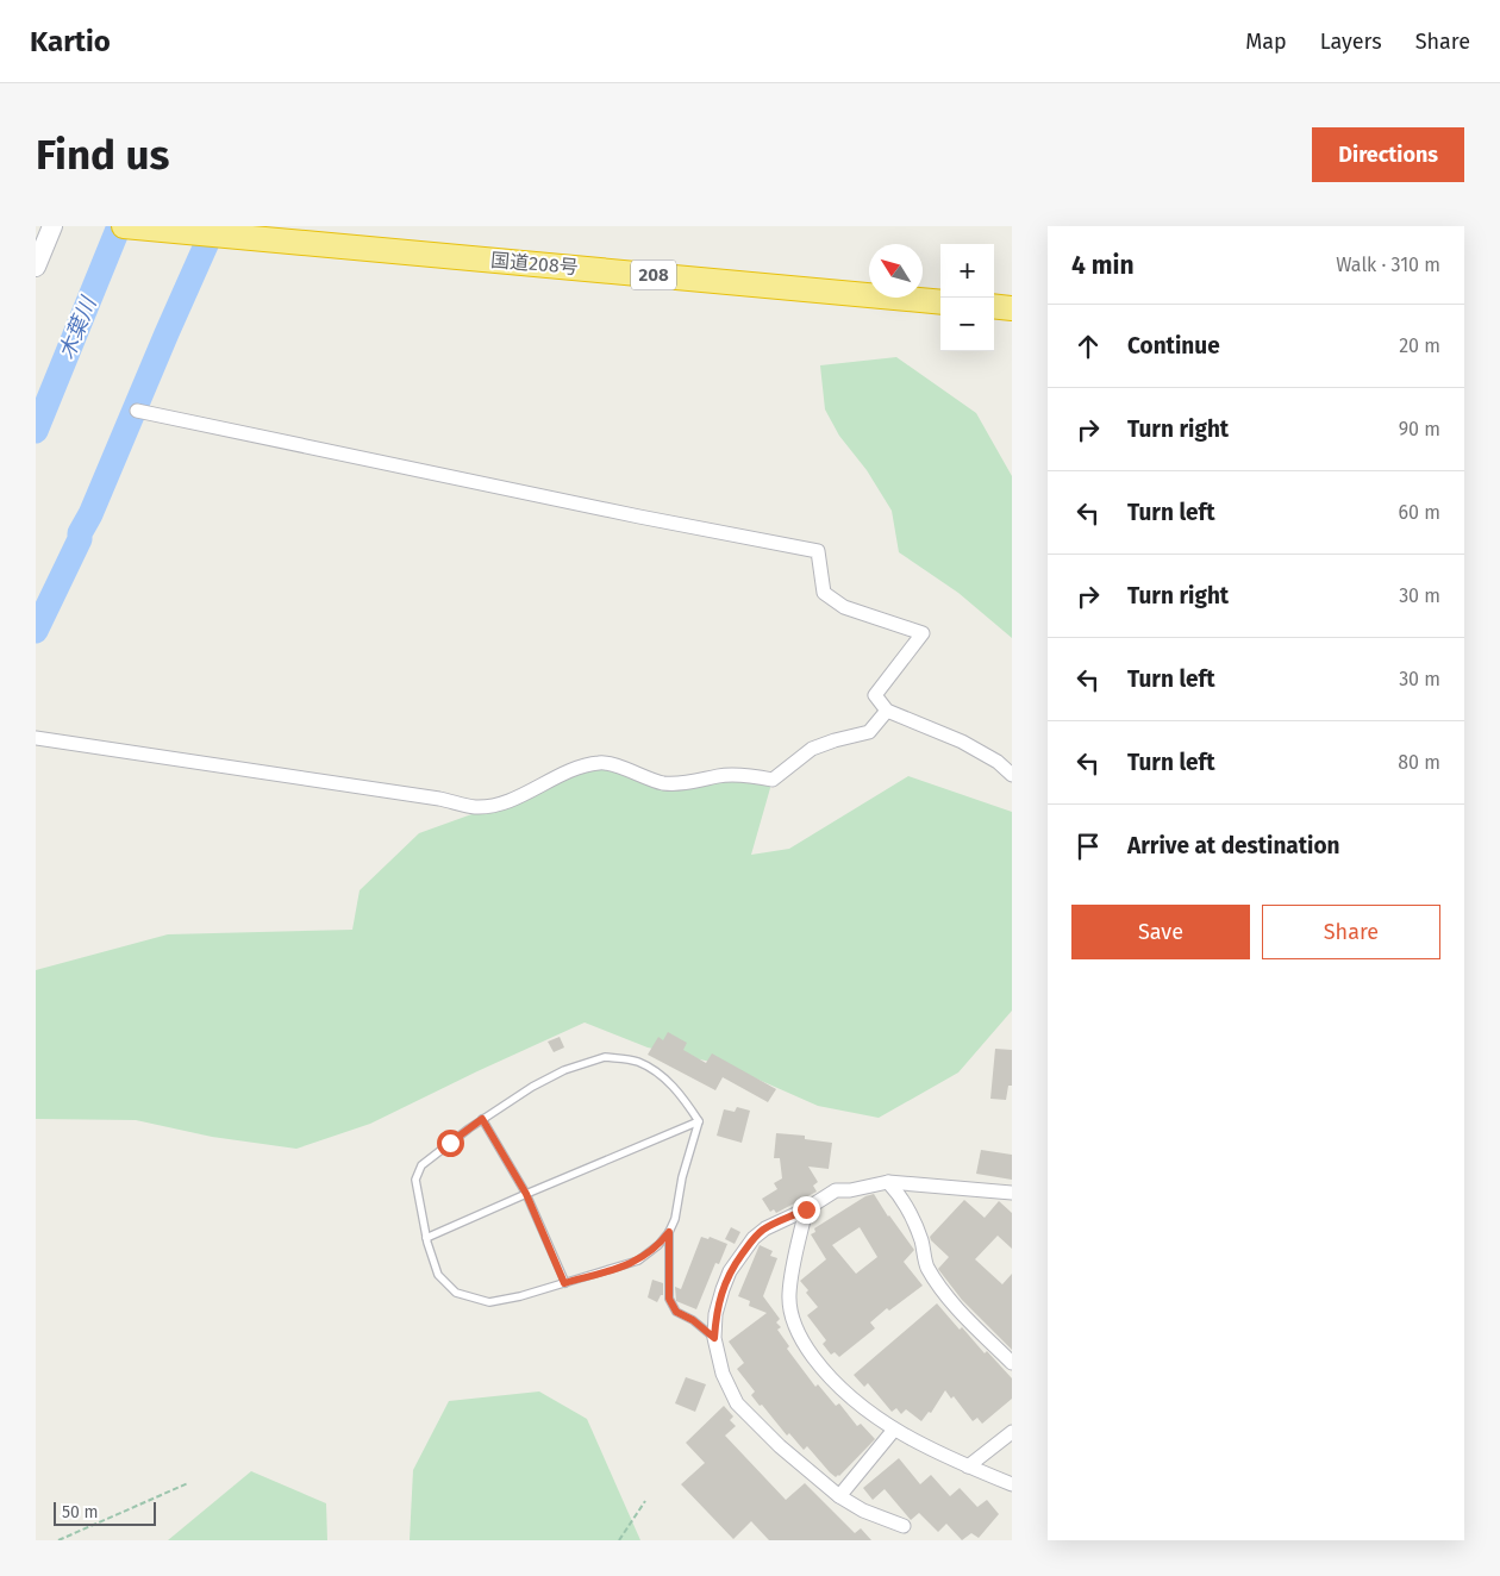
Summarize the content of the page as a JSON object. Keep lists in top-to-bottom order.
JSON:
{
  "streets": {
    "highway": ["国道208号", "208"]
  },
  "water": ["木葉川"],
  "scale_bar": "50 m",
  "north": "top left",
  "page": {
    "header": "Kartio",
    "nav": ["Map", "Layers", "Share"],
    "buttons": [
      "Directions",
      ["Save", "Share"]
    ],
    "title": "Find us",
    "heading": ["4 min", "Walk · 310 m"],
    "map_buttons": ["+", "−"],
    "list": [
      ["Continue", "20 m"],
      ["Turn right", "90 m"],
      ["Turn left", "60 m"],
      ["Turn right", "30 m"],
      ["Turn left", "30 m"],
      ["Turn left", "80 m"],
      "Arrive at destination"
    ],
    "scale": "50 m"
  }
}
